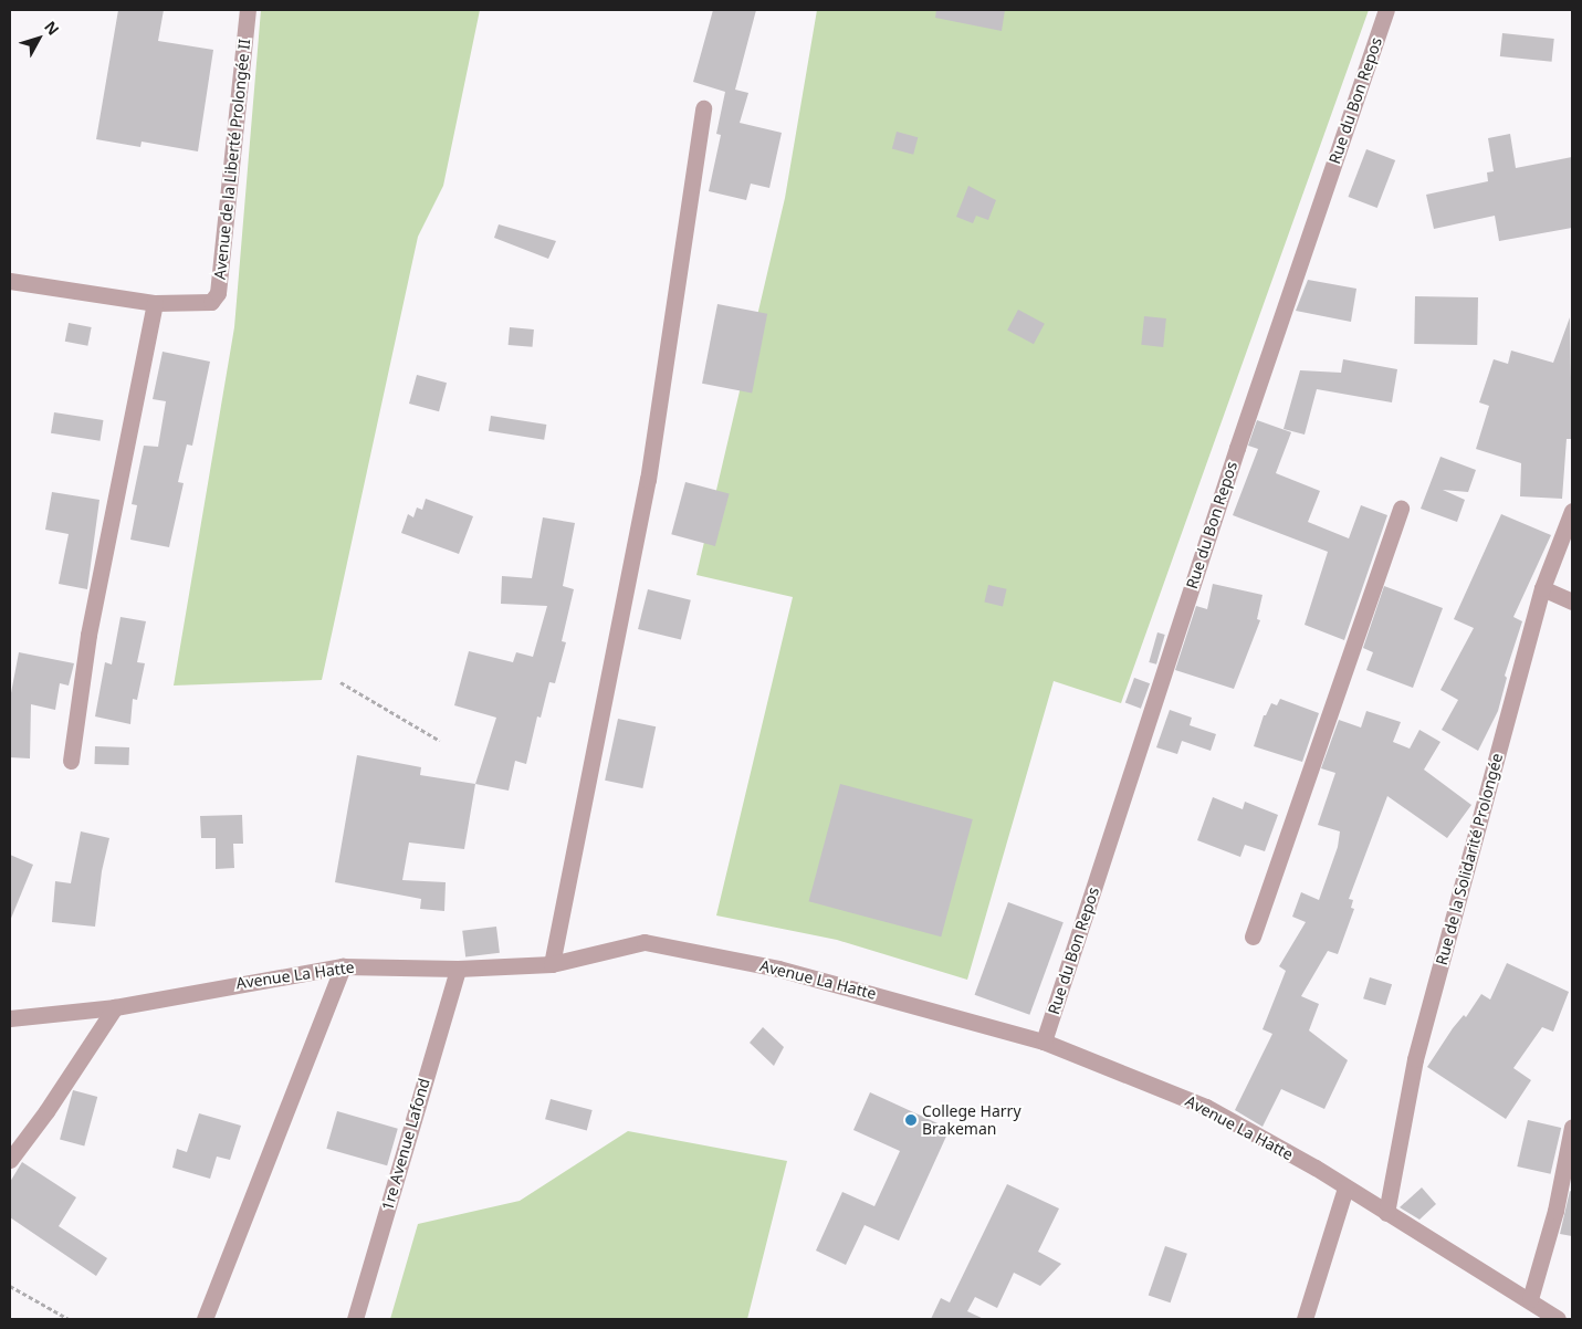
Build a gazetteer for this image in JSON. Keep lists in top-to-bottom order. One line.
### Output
{"streets":{"street":["Rue du Bon Repos","Avenue de la Liberté Prolongée II","Rue de la Solidarité Prolongée","Avenue La Hatte","1re Avenue Lafond"]},"crossings":[["Rue du Bon Repos","Avenue La Hatte"],["Rue de la Solidarité Prolongée","Avenue La Hatte"],["Avenue La Hatte","1re Avenue Lafond"]],"places":["College Harry Brakeman"],"north":"top right"}
